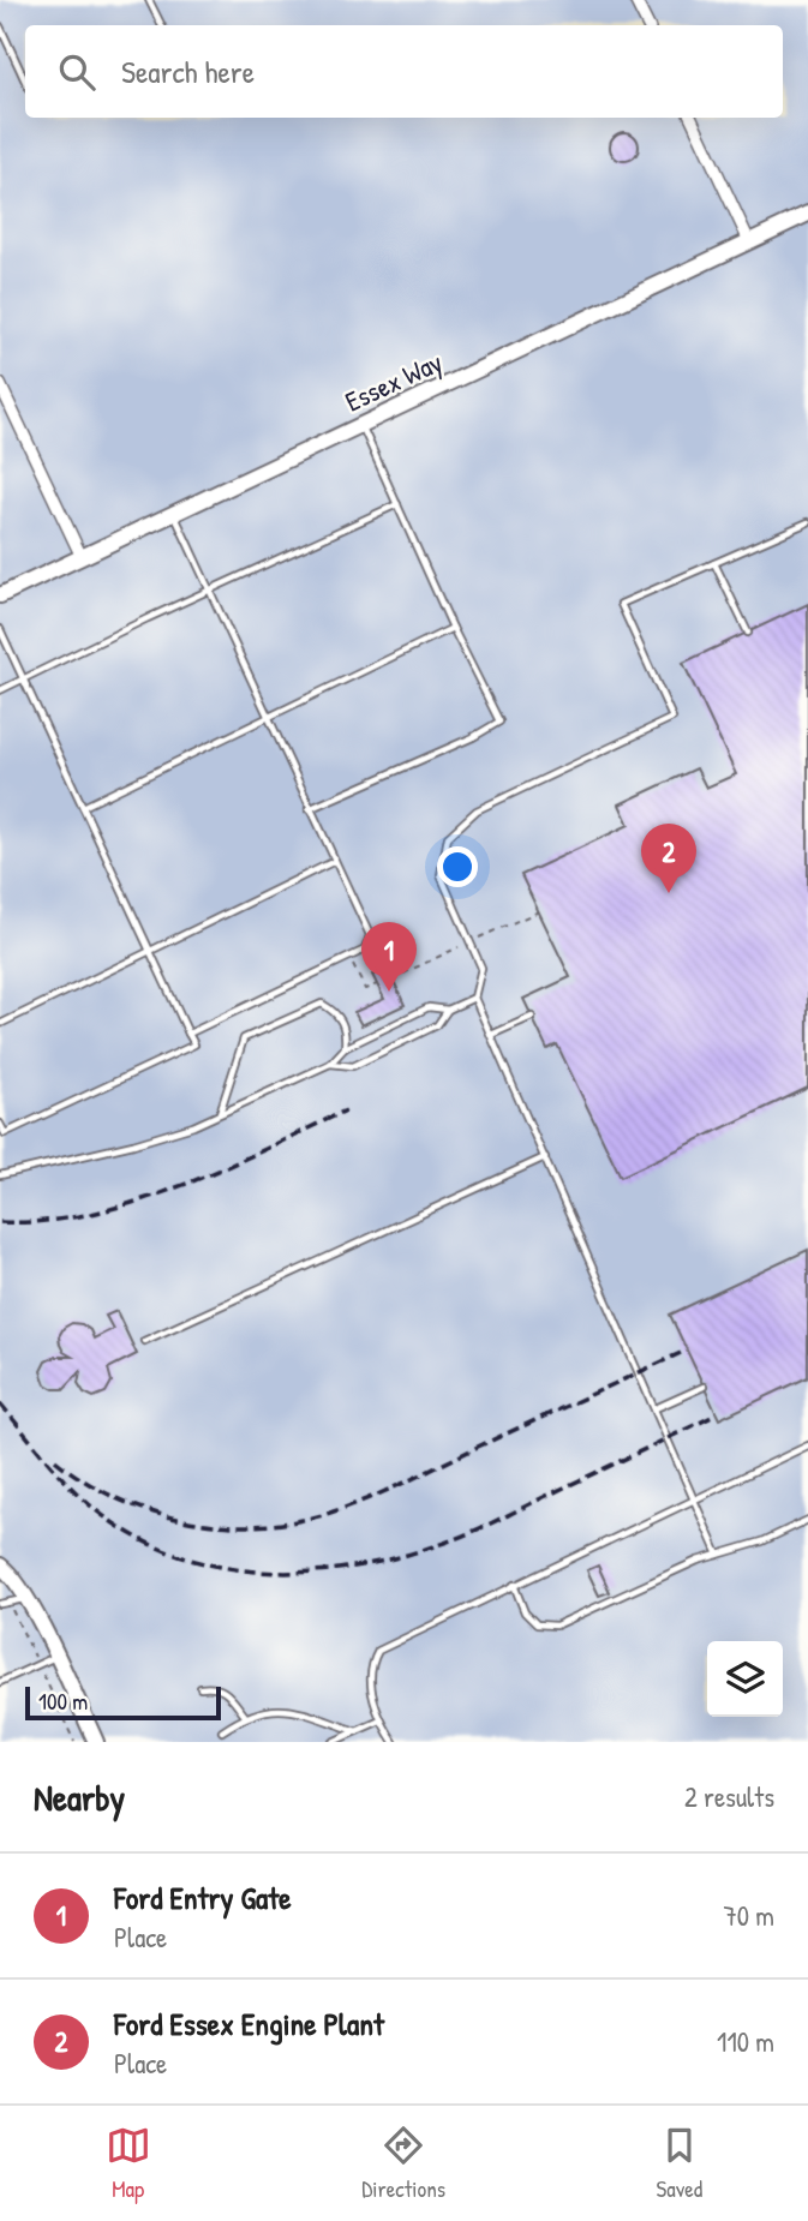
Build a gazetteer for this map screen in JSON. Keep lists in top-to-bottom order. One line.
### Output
{"streets":{"street":["Essex Way"]},"scale_bar":"100 m","page":{"search":"Search here","pins":["2","1"],"scale":"100 m","heading":["Nearby","2 results"],"list":[{"mark":"1","name":"Ford Entry Gate","note":"Place","value":"70 m"},{"mark":"2","name":"Ford Essex Engine Plant","note":"Place","value":"110 m"}],"nav":["Map","Directions","Saved"]}}
